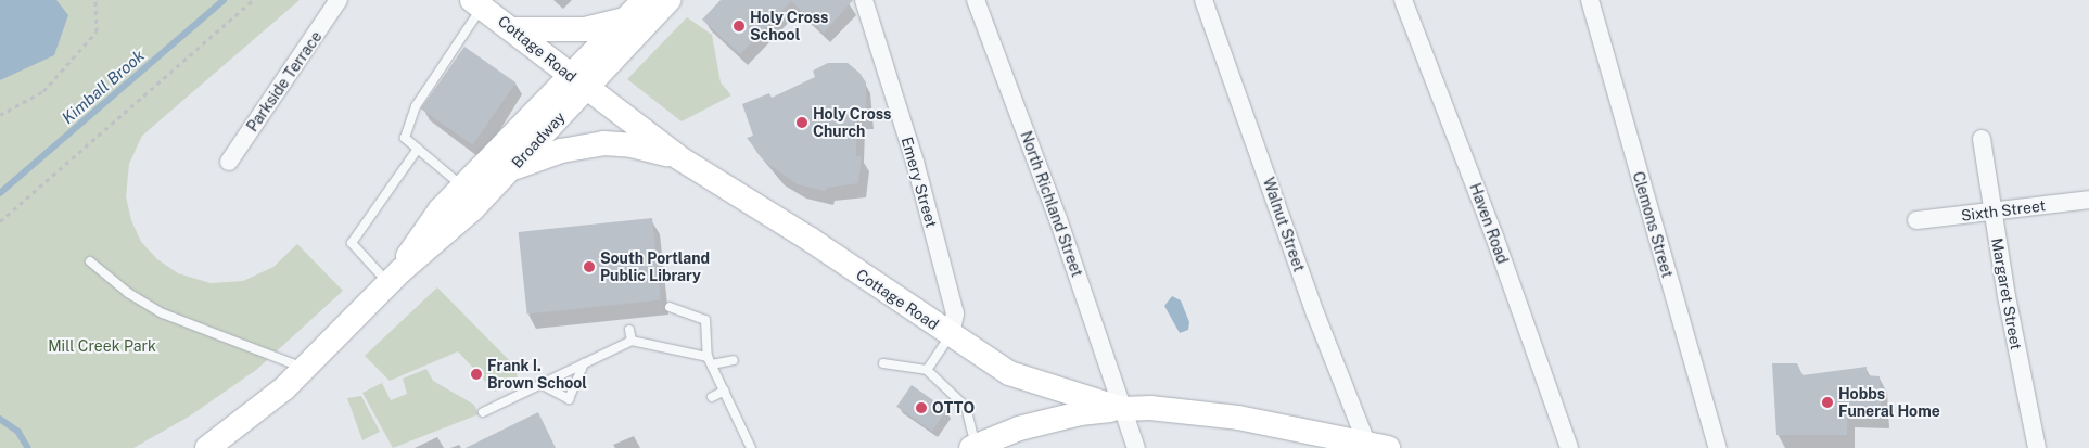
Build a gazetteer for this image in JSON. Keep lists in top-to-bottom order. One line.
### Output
{"streets":{"main road":["Cottage Road","Broadway"],"street":["Parkside Terrace","Emery Street","North Richland Street","Sixth Street","Haven Road","Walnut Street","Clemons Street","Margaret Street"]},"crossings":[["Cottage Road","Broadway"],["Cottage Road","Emery Street"],["Cottage Road","North Richland Street"],["Cottage Road","Walnut Street"],["Sixth Street","Margaret Street"]],"water":["Kimball Brook"],"parks":["Mill Creek Park"],"places":["Holy Cross School","Holy Cross Church","South Portland Public Library","Frank I. Brown School","Hobbs Funeral Home","OTTO"]}
